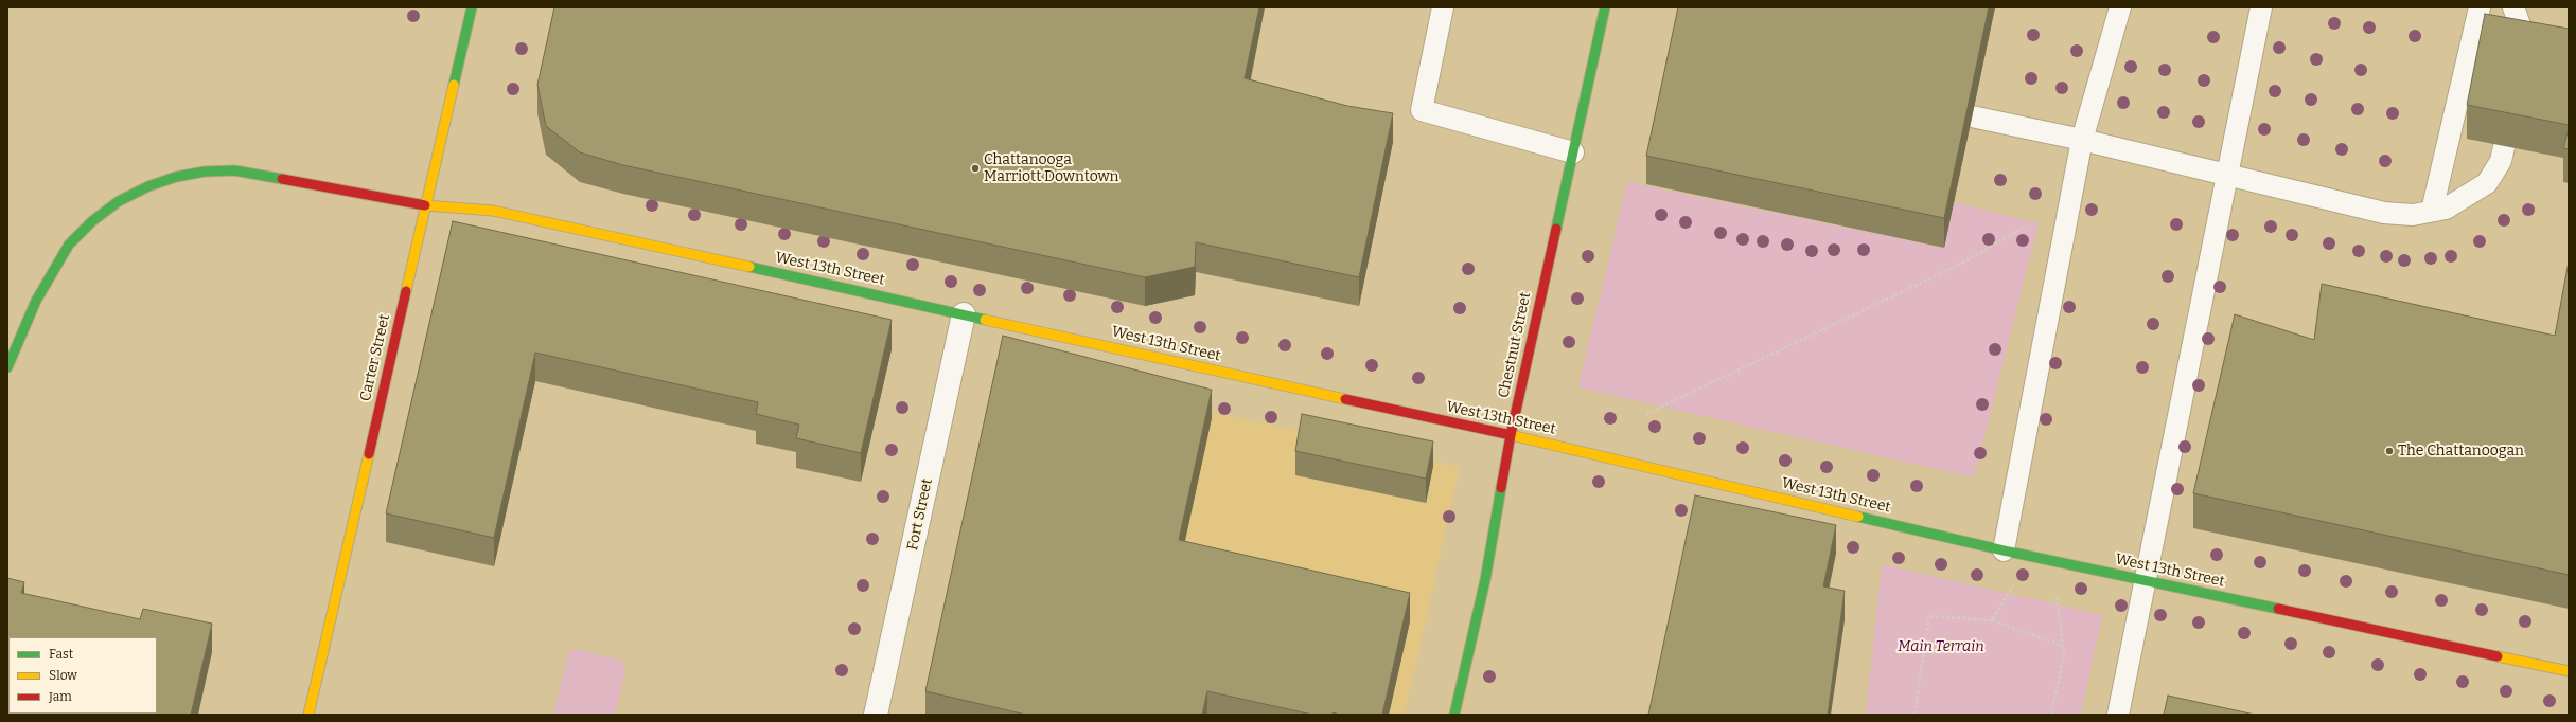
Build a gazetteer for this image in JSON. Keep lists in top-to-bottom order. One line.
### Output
{"streets":{"main road":["West 13th Street","Chestnut Street","Carter Street"],"street":["Fort Street"]},"crossings":[["West 13th Street","Chestnut Street"],["West 13th Street","Carter Street"],["West 13th Street","Fort Street"]],"parks":["Main Terrain"],"places":["Chattanooga Marriott Downtown","The Chattanoogan"],"legend":["Fast","Slow","Jam"]}
